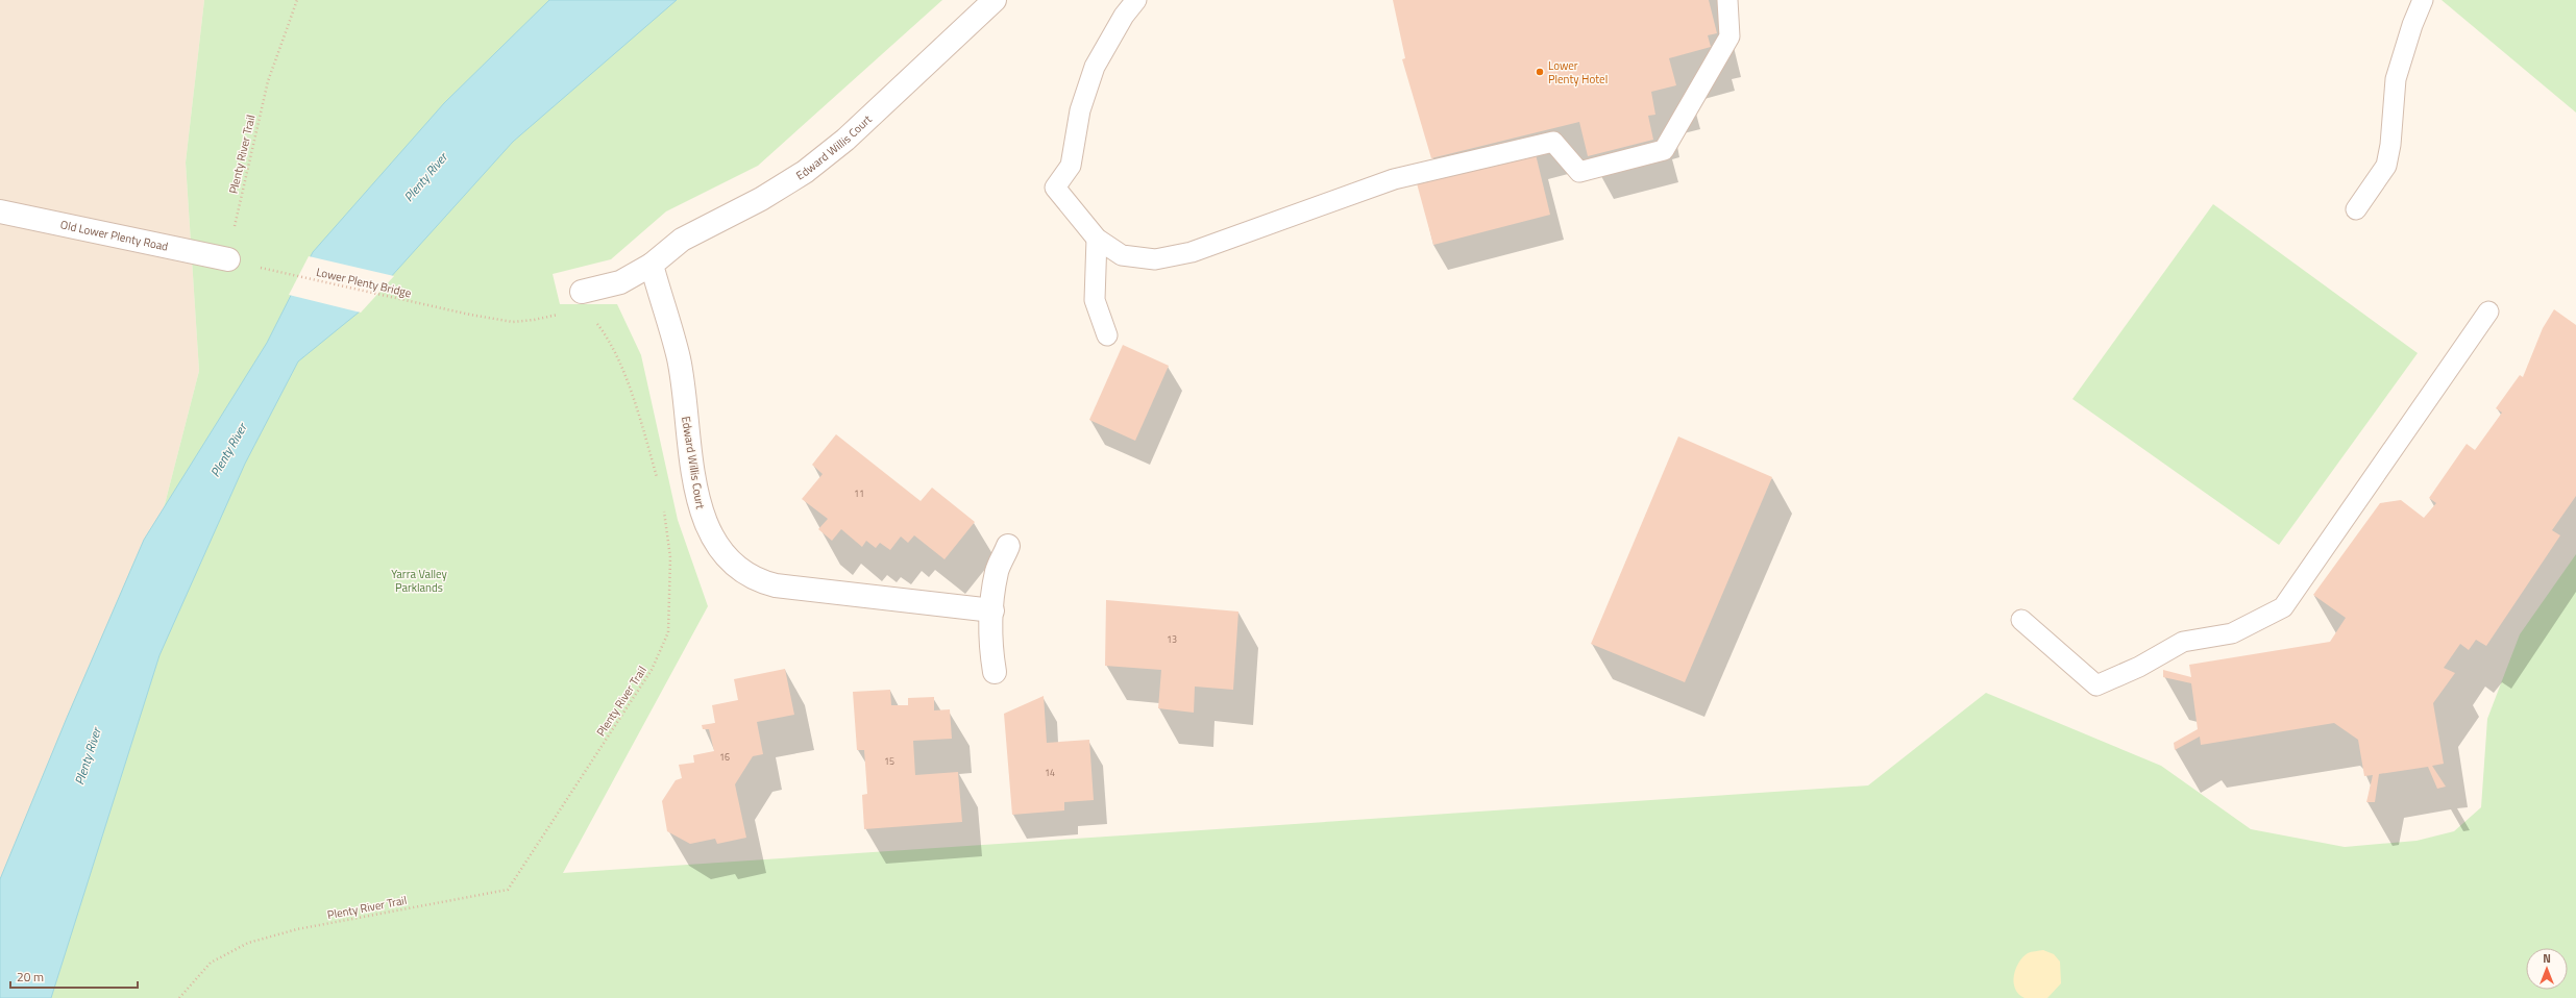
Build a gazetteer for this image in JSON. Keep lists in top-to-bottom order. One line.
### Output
{"streets":{"street":["Edward Willis Court","Old Lower Plenty Road"],"path":["Plenty River Trail","Lower Plenty Bridge"]},"crossings":[["Plenty River Trail","Old Lower Plenty Road"],["Plenty River Trail","Lower Plenty Bridge"],["Old Lower Plenty Road","Lower Plenty Bridge"]],"water":["Plenty River"],"parks":["Yarra Valley Parklands"],"places":["Lower Plenty Hotel"],"house_numbers":["11","13","16","15","14"],"scale_bar":"20 m","north":"top"}
